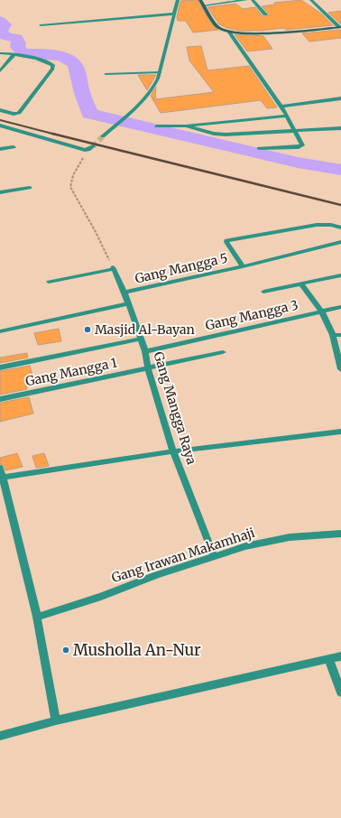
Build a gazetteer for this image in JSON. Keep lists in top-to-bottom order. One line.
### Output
{"streets":{"street":["Gang Mangga 5","Gang Mangga 3","Gang Mangga 1","Gang Mangga Raya","Gang Irawan Makamhaji"]},"crossings":[["Gang Mangga 5","Gang Mangga Raya"],["Gang Mangga 3","Gang Mangga Raya"],["Gang Mangga 1","Gang Mangga Raya"],["Gang Mangga Raya","Gang Irawan Makamhaji"]],"places":["Masjid Al-Bayan","Musholla An-Nur"]}
